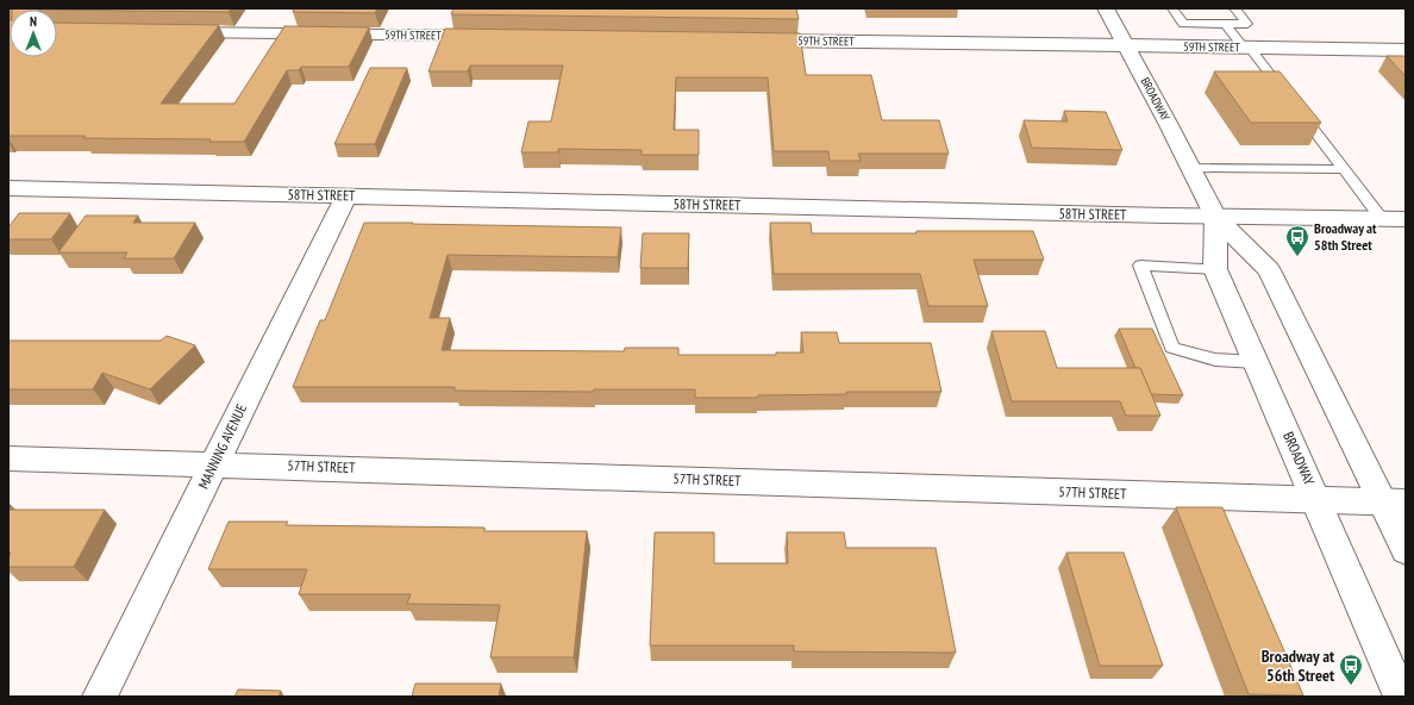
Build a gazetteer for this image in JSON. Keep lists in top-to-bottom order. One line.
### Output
{"streets":{"street":["59TH STREET","BROADWAY","58TH STREET","MANNING AVENUE","57TH STREET"]},"crossings":[["59TH STREET","BROADWAY"],["BROADWAY","58TH STREET"],["BROADWAY","57TH STREET"],["58TH STREET","MANNING AVENUE"],["MANNING AVENUE","57TH STREET"]],"places":{"bus stop":["Broadway at 58th Street","Broadway at 56th Street"]},"north":"top"}
